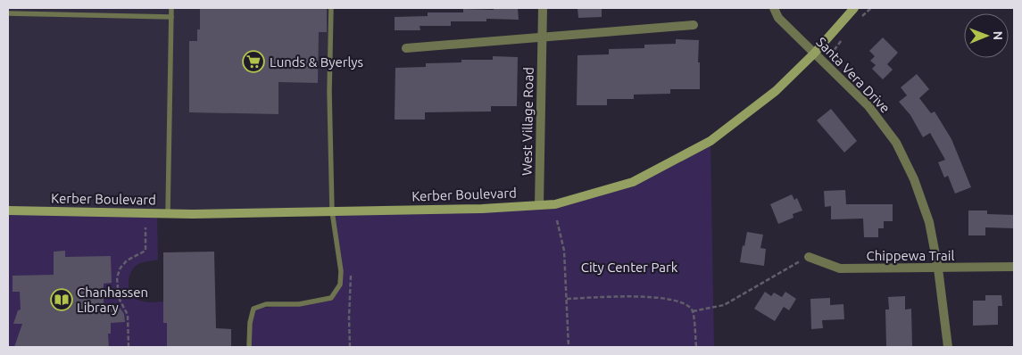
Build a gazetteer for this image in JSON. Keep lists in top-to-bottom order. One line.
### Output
{"streets":{"street":["Santa Vera Drive","West Village Road","Kerber Boulevard","Chippewa Trail"]},"crossings":[["Santa Vera Drive","Kerber Boulevard"],["Santa Vera Drive","Chippewa Trail"],["West Village Road","Kerber Boulevard"]],"parks":["City Center Park"],"places":{"supermarket":["Lunds & Byerlys"],"library":["Chanhassen Library"]},"north":"right"}
